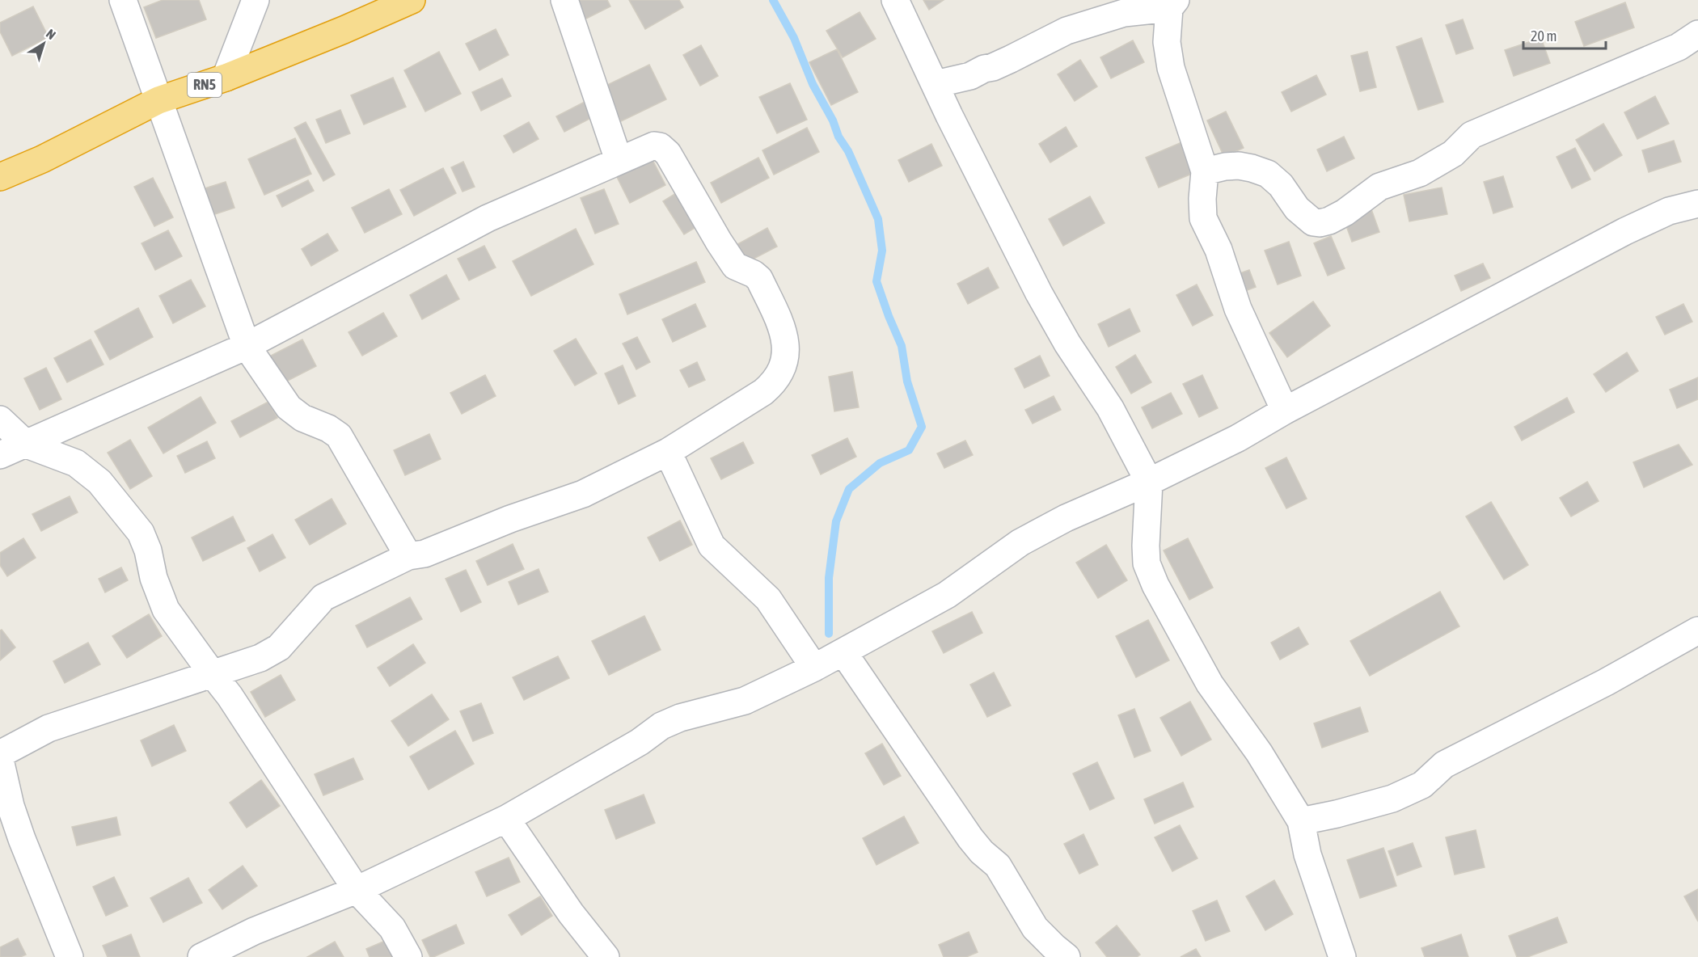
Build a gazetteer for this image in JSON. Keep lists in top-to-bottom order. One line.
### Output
{"streets":{"highway":["RN5"]},"scale_bar":"20 m","north":"top right"}
